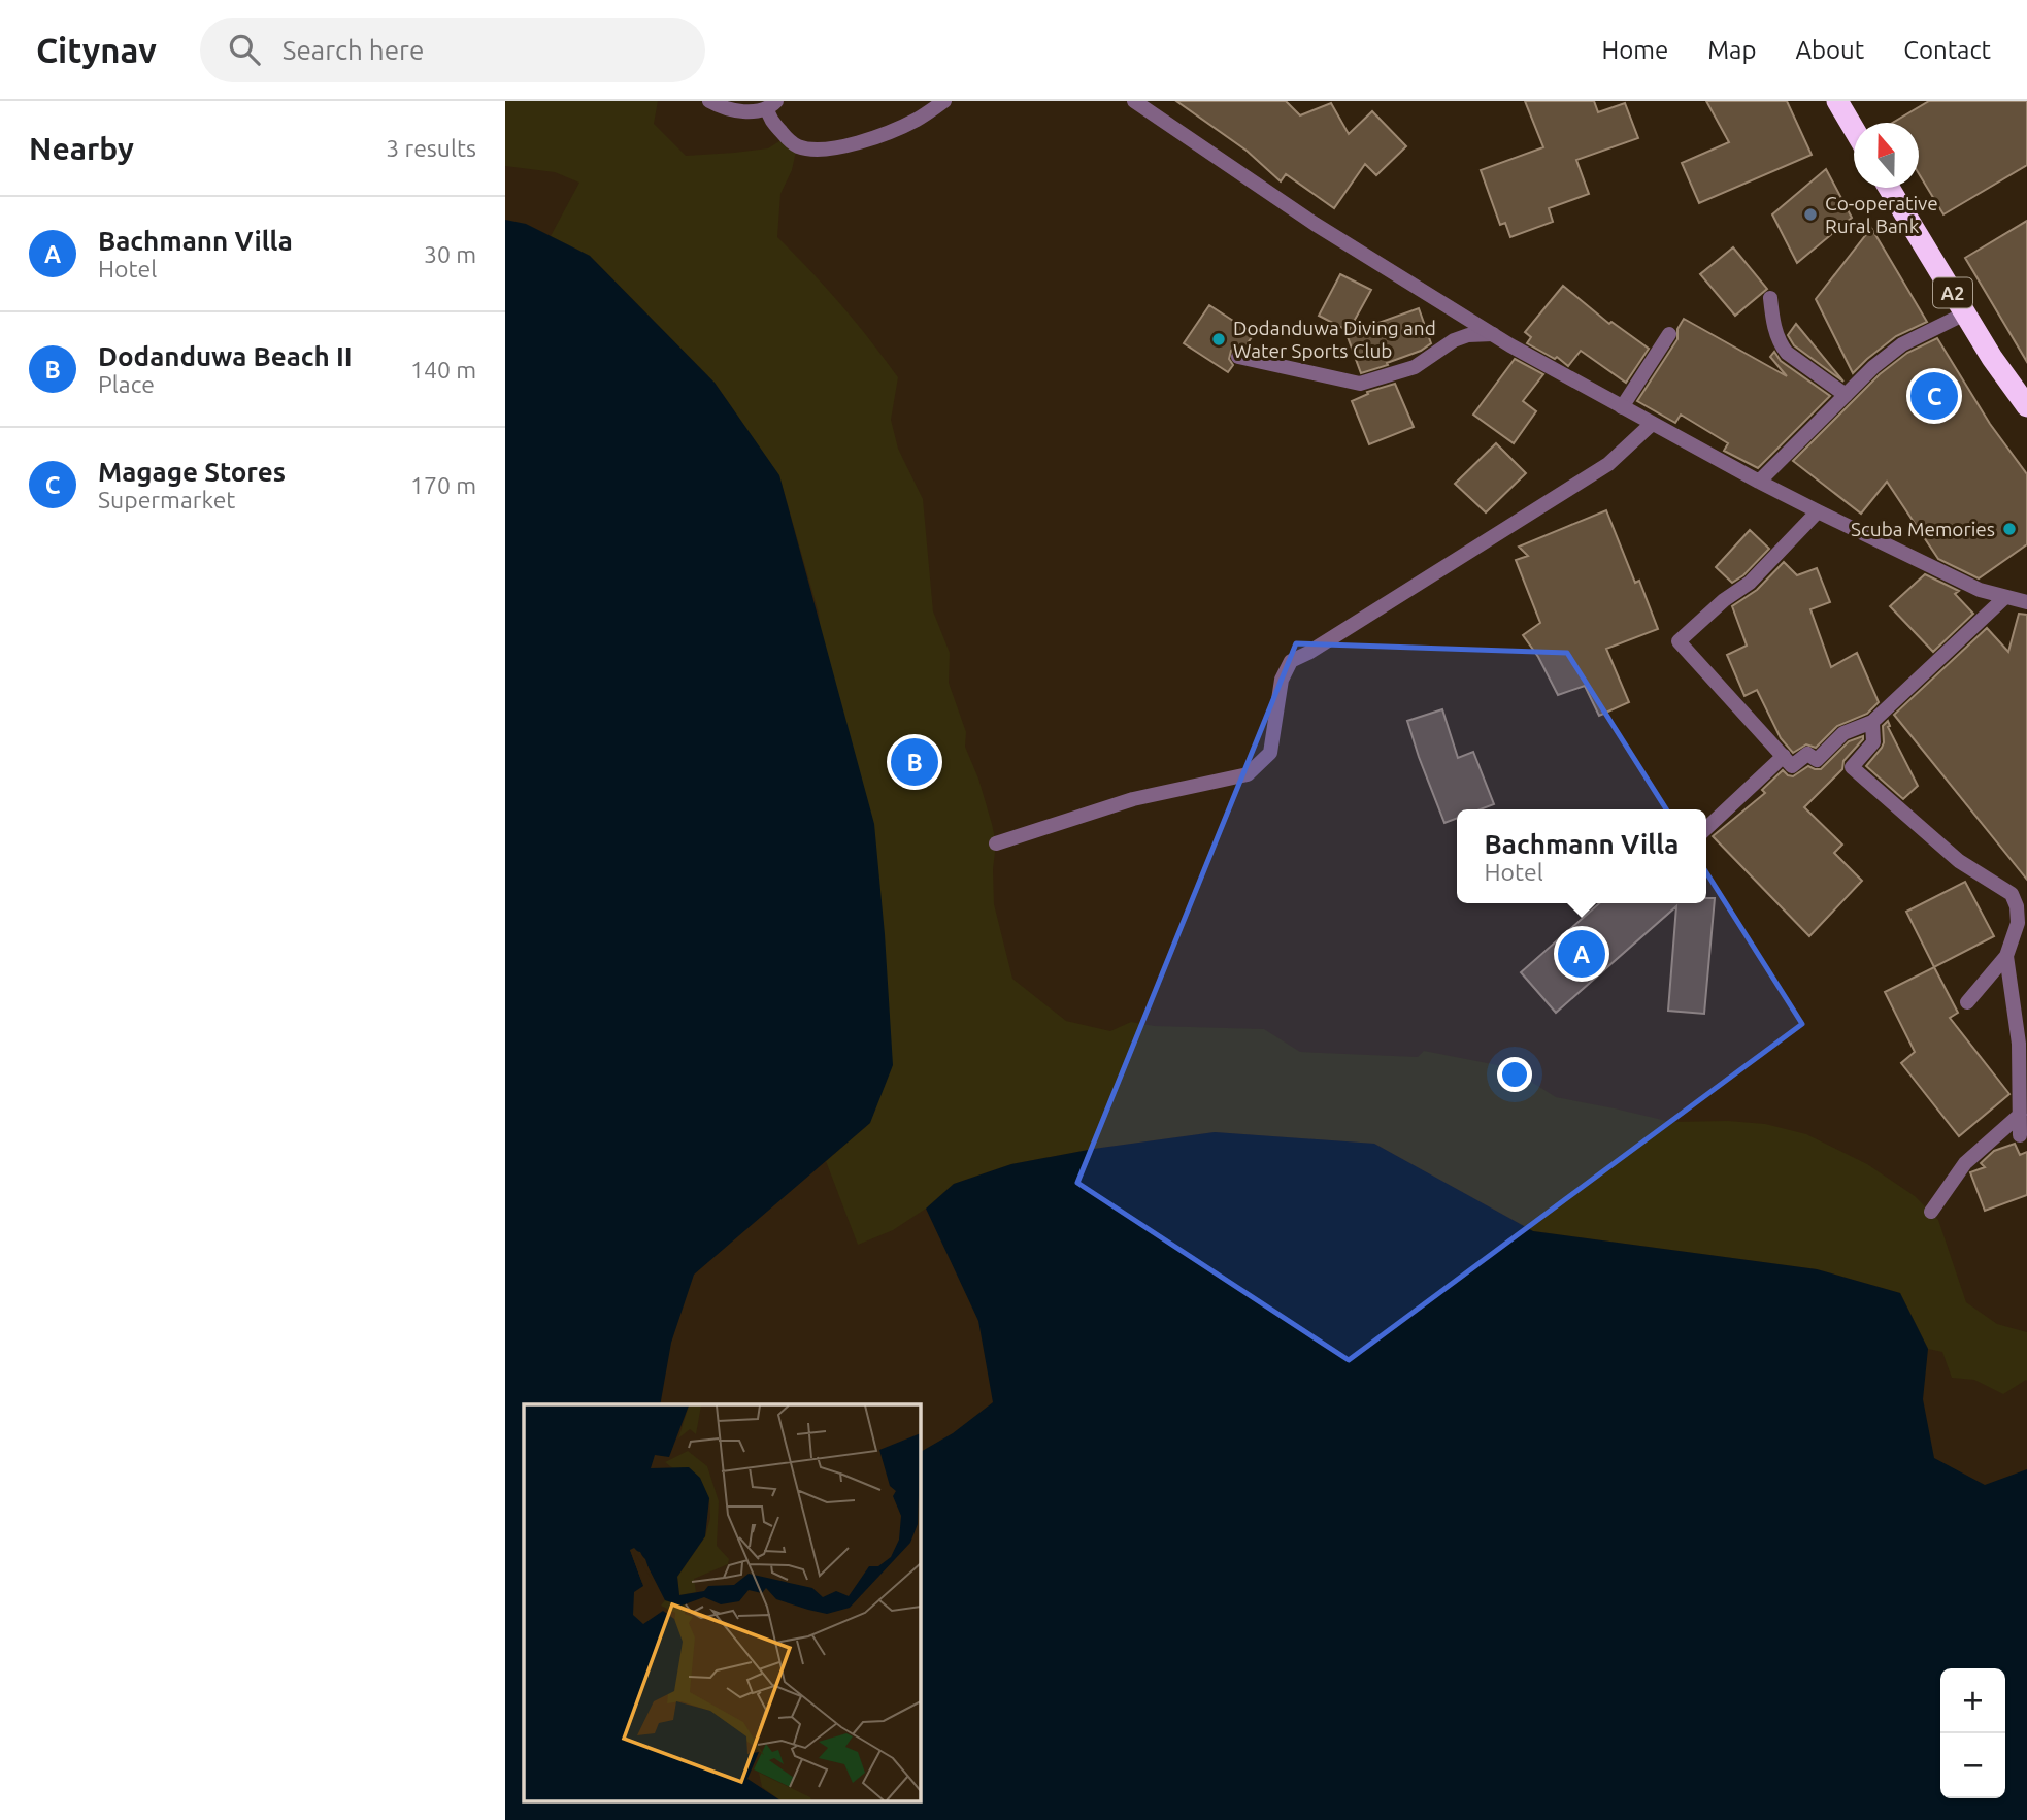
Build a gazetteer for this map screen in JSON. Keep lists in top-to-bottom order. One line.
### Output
{"streets":{"highway":["A2"]},"places":["Co-operative Rural Bank","Dodanduwa Diving and Water Sports Club","Scuba Memories"],"north":"top","page":{"header":"Citynav","search":"Search here","nav":["Home","Map","About","Contact"],"heading":["Nearby","3 results"],"list":[{"mark":"A","name":"Bachmann Villa","note":"Hotel","value":"30 m"},{"mark":"B","name":"Dodanduwa Beach II","note":"Place","value":"140 m"},{"mark":"C","name":"Magage Stores","note":"Supermarket","value":"170 m"}],"pins":["C","B","A"],"popup":["Bachmann Villa","Hotel"],"map_buttons":["+","−"]}}
